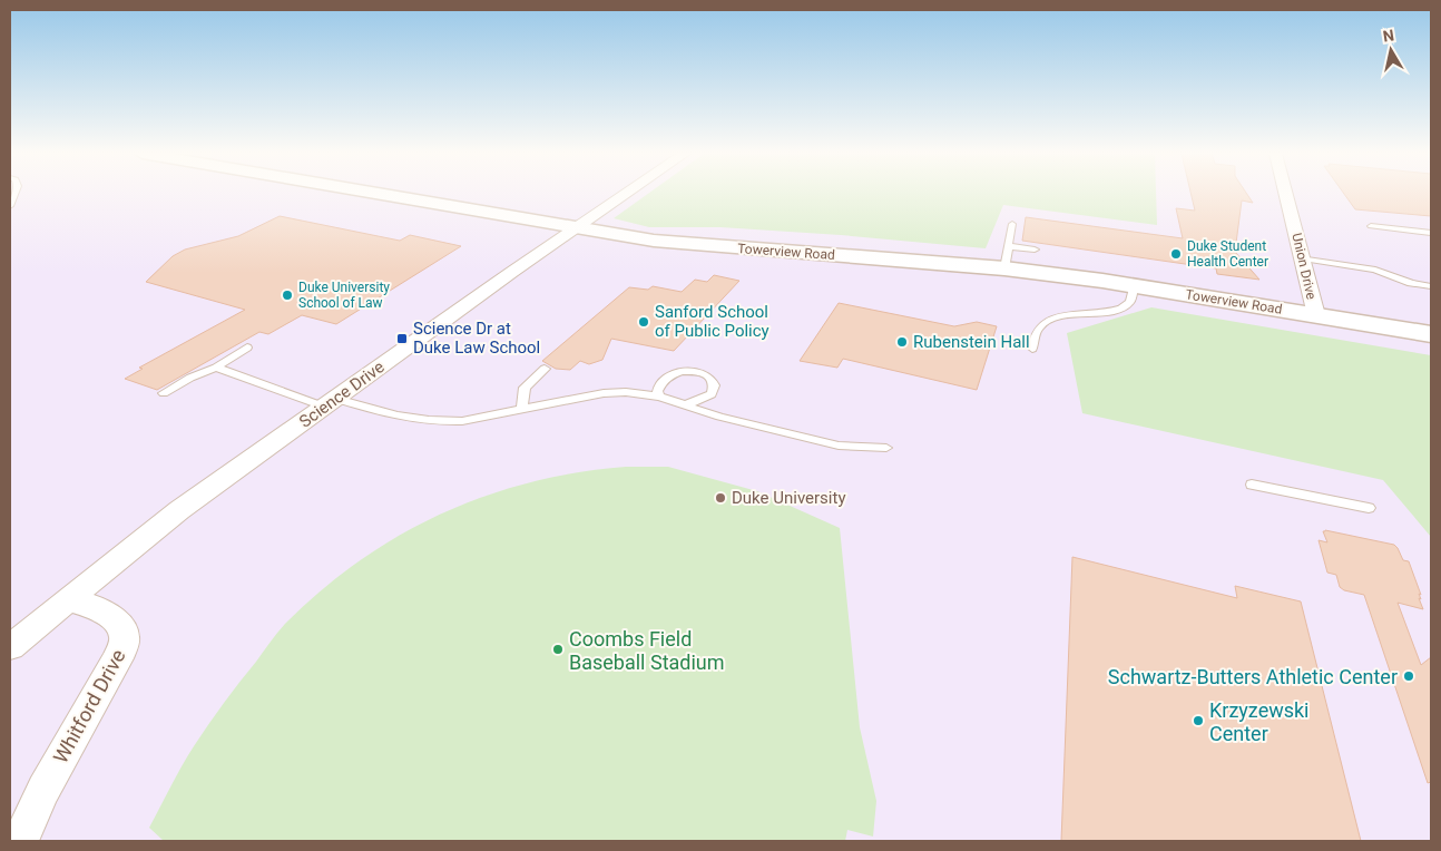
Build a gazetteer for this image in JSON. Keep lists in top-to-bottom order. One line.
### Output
{"streets":{"street":["Towerview Road","Union Drive","Science Drive","Whitford Drive"]},"crossings":[["Towerview Road","Union Drive"],["Towerview Road","Science Drive"],["Science Drive","Whitford Drive"]],"places":{"other":["Duke Student Health Center","Duke University School of Law","Sanford School of Public Policy","Rubenstein Hall","Duke University","Coombs Field Baseball Stadium","Schwartz-Butters Athletic Center","Krzyzewski Center"],"transit":["Science Dr at Duke Law School"]},"north":"top"}
